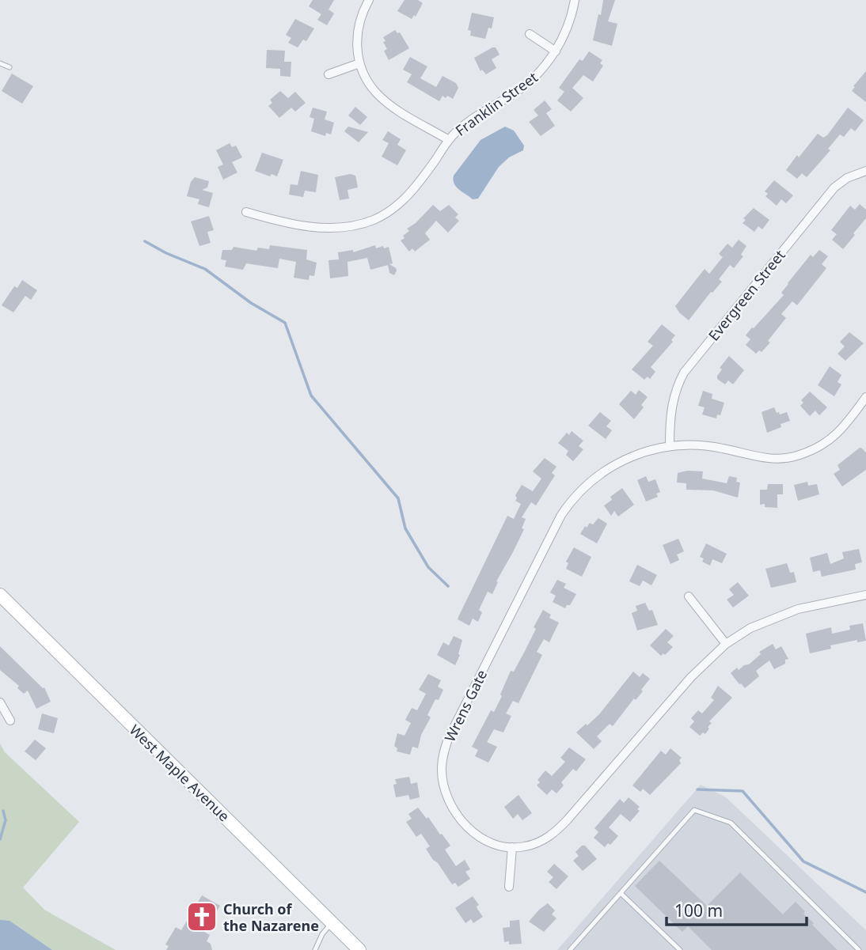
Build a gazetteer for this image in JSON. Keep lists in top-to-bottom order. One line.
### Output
{"streets":{"main road":["West Maple Avenue"],"street":["Franklin Street","Evergreen Street","Wrens Gate"]},"crossings":[["Evergreen Street","Wrens Gate"]],"places":{"church":["Church of the Nazarene"]},"scale_bar":"100 m"}
